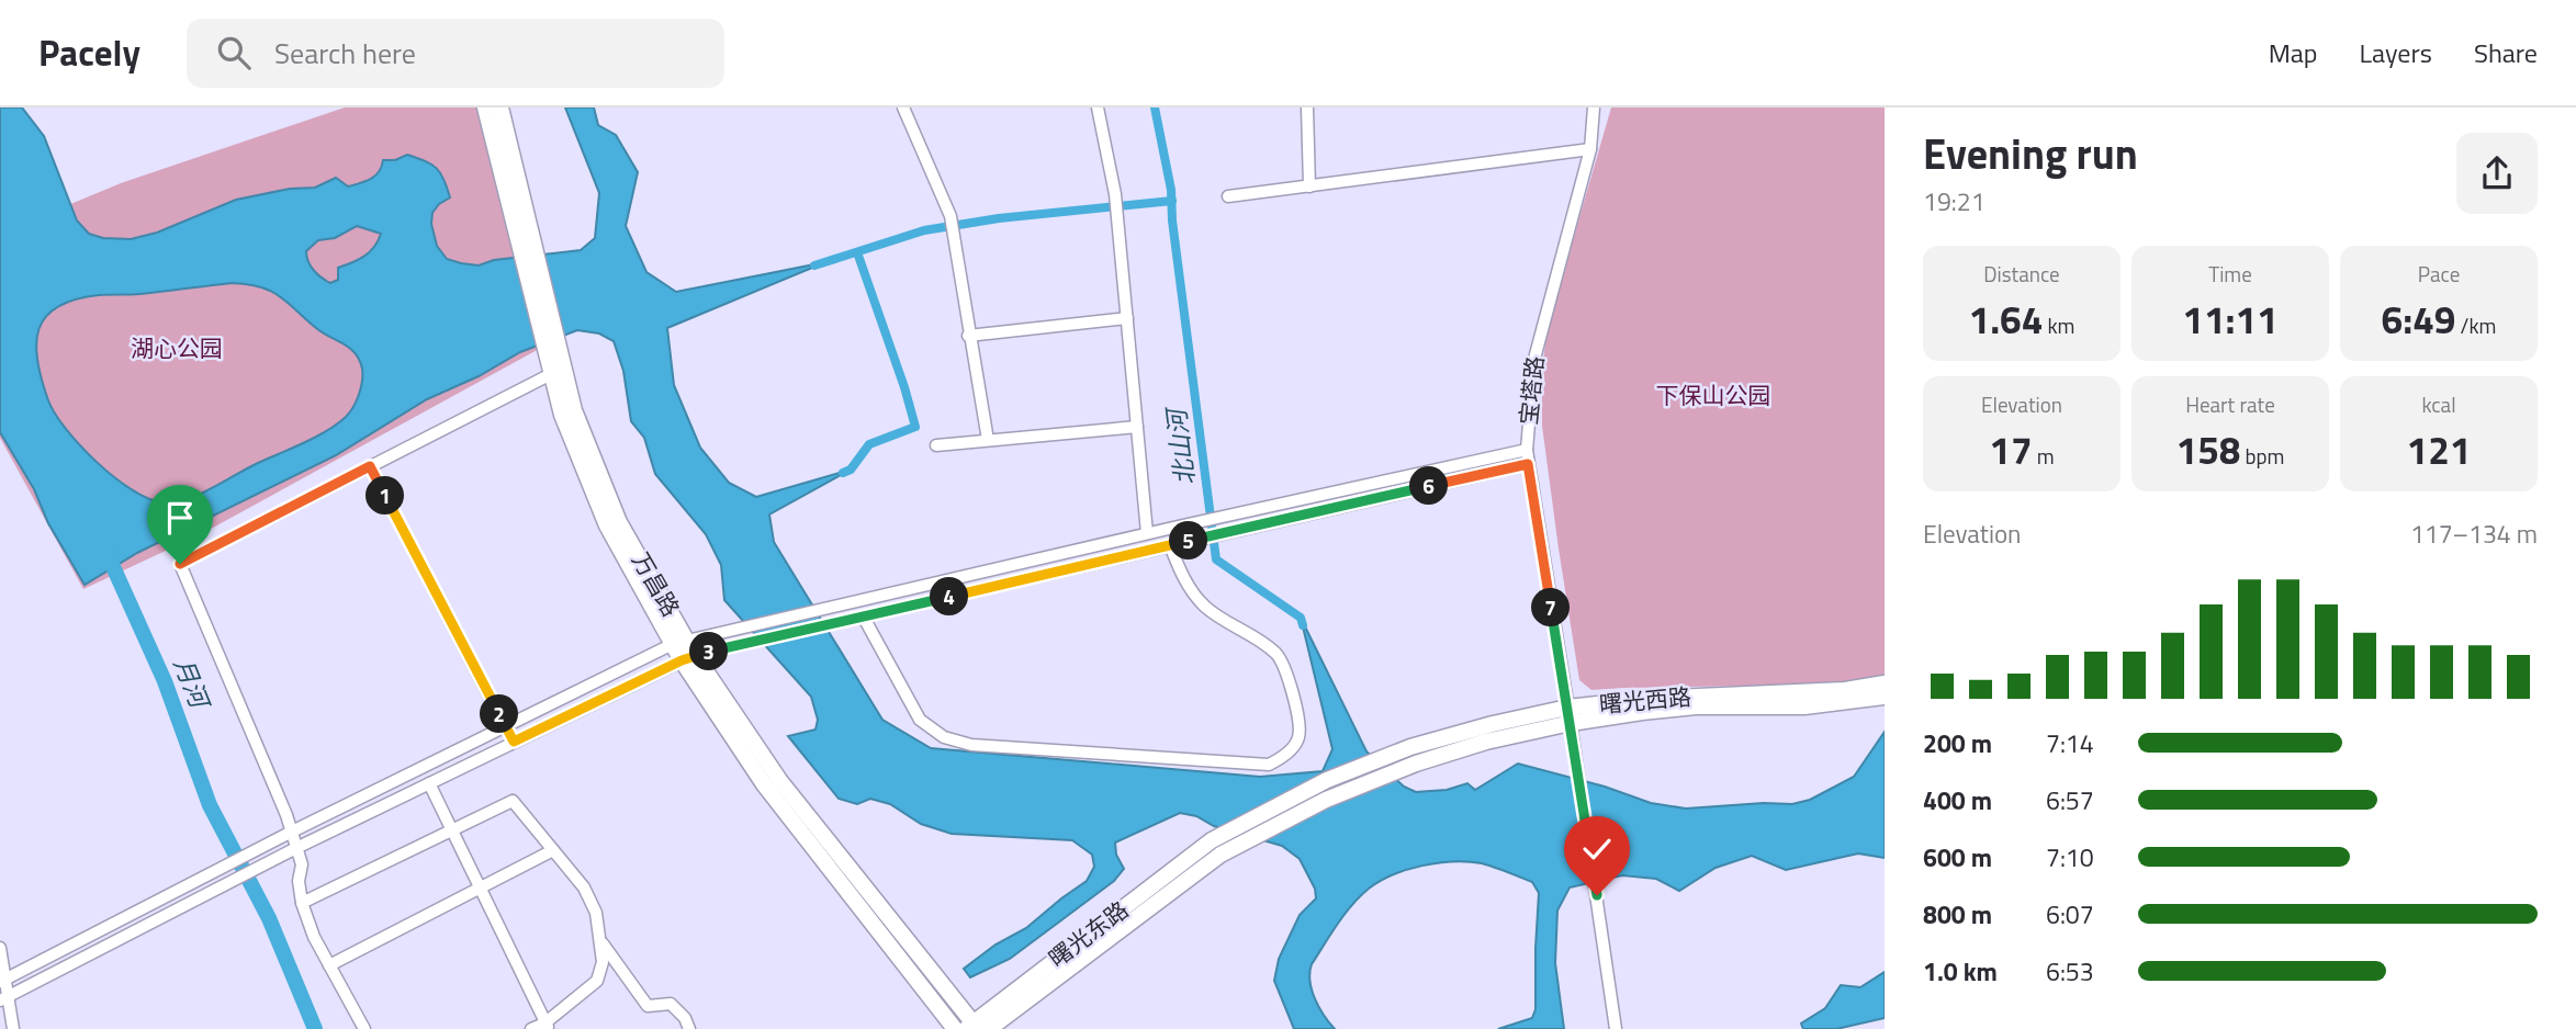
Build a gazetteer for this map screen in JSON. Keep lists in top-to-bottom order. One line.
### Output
{"streets":{"main road":["万昌路","曙光西路","曙光东路"],"street":["宝塔路"]},"crossings":[["宝塔路","曙光西路"],["万昌路","曙光东路"],["曙光西路","曙光东路"]],"water":["北山河","月河"],"parks":["湖心公园","下保山公园"],"page":{"header":"Pacely","search":"Search here","nav":["Map","Layers","Share"],"heading":["Evening run","19:21"],"stats":[["Distance","1.64 km"],["Time","11:11"],["Pace","6:49 /km"],["Elevation","17 m"],["Heart rate","158 bpm"],["kcal","121"]],"pins":["6","1","5","4","7","3","2"],"chart":["Elevation","117–134 m"],"list":[{"name":"200 m","note":"7:14"},{"name":"400 m","note":"6:57"},{"name":"600 m","note":"7:10"},{"name":"800 m","note":"6:07"},{"name":"1.0 km","note":"6:53"}]}}
